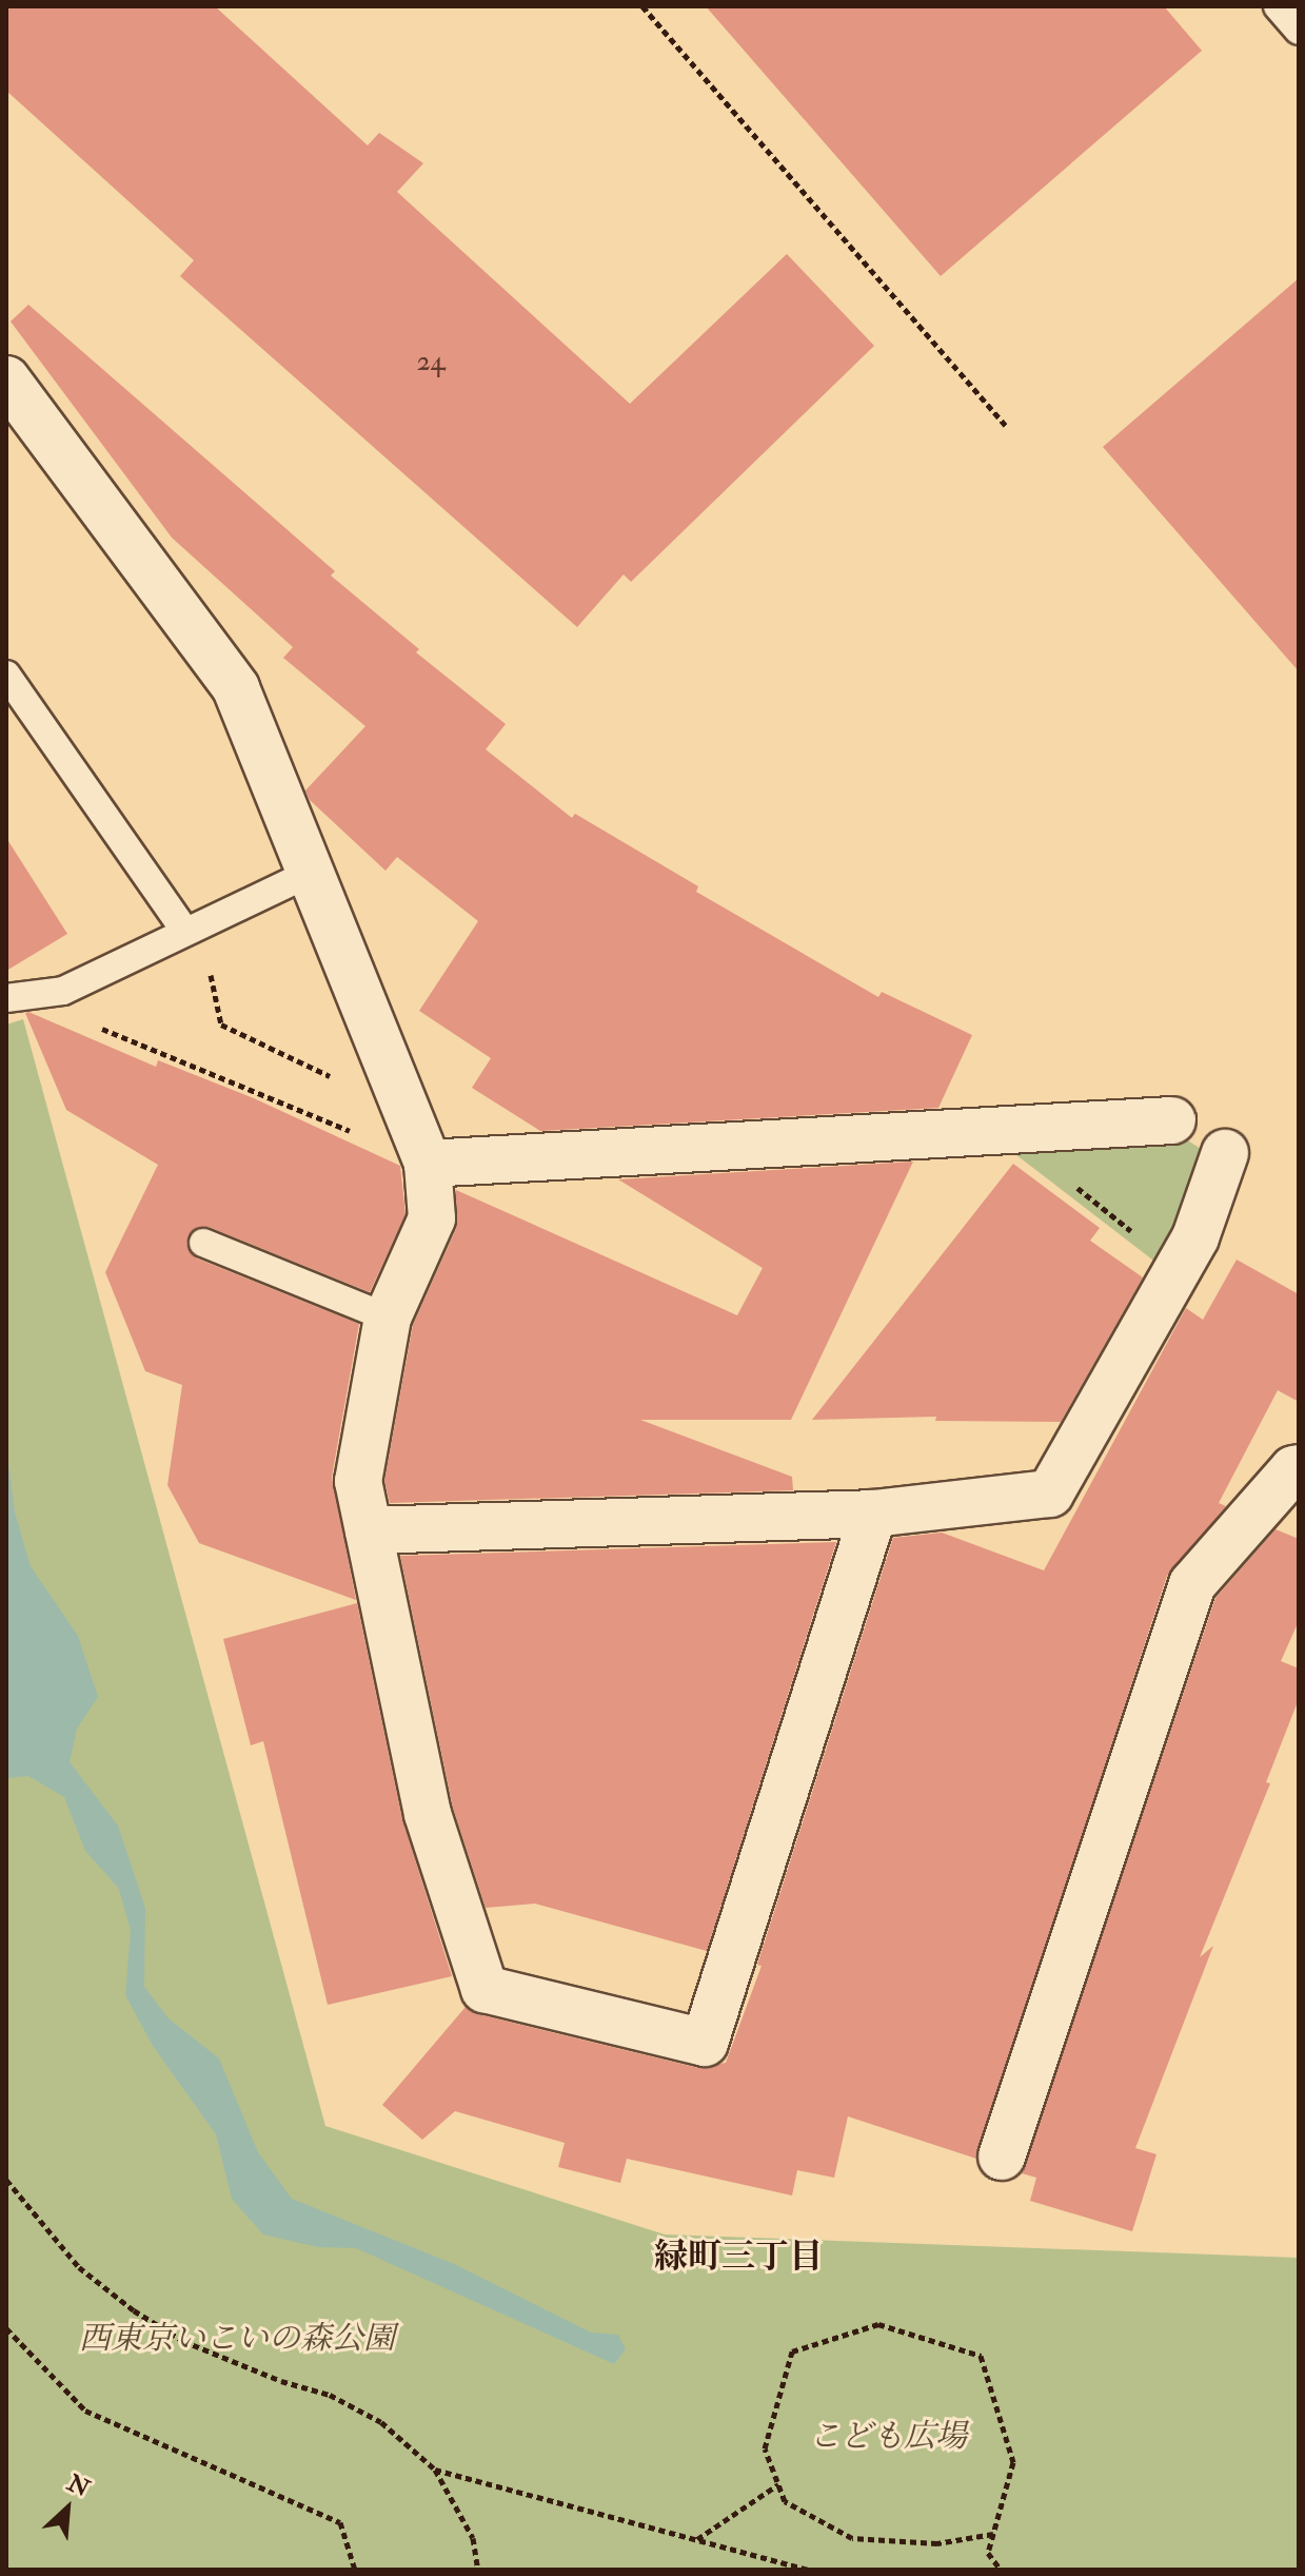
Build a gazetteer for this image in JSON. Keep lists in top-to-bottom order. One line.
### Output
{"districts":["緑町三丁目"],"parks":["西東京いこいの森公園","こども広場"],"house_numbers":["24"],"north":"top right"}
